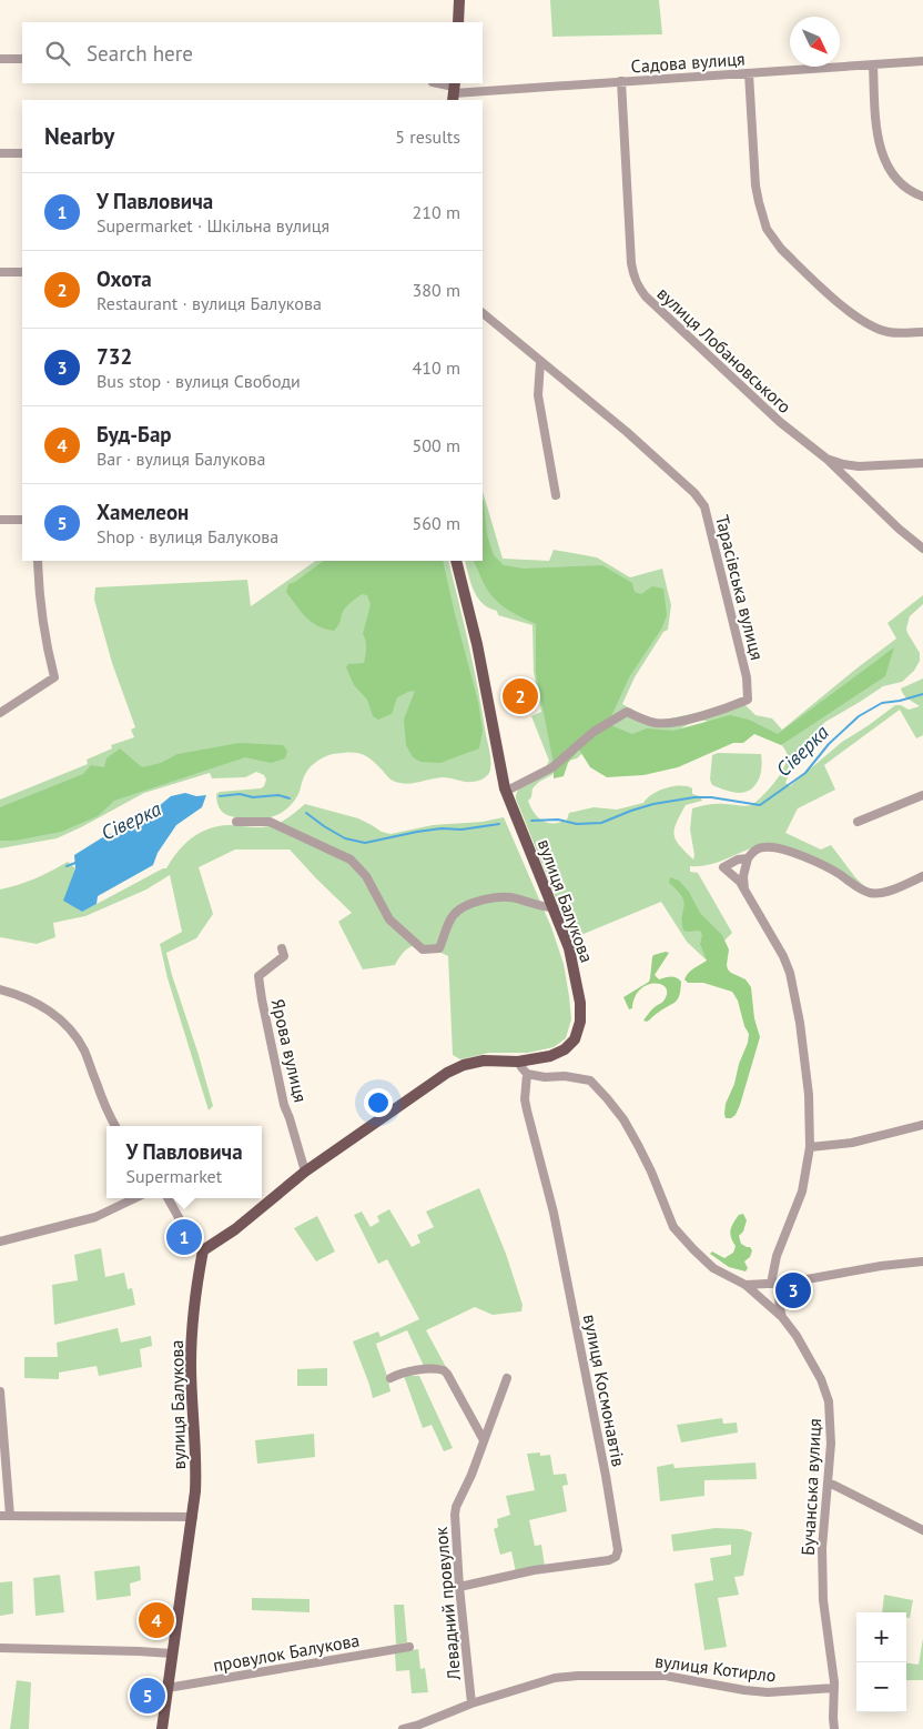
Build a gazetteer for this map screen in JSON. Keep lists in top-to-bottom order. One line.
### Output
{"streets":{"main road":["вулиця Балукова"],"street":["Садова вулиця","вулиця Лобановського","Тарасівська вулиця","Ярова вулиця","вулиця Космонавтів","Бучанська вулиця","Левадний провулок","провулок Балукова","вулиця Котирло"]},"crossings":[["Садова вулиця","вулиця Лобановського"],["Тарасівська вулиця","вулиця Балукова"],["вулиця Балукова","Ярова вулиця"],["вулиця Балукова","провулок Балукова"],["вулиця Космонавтів","Бучанська вулиця"],["вулиця Космонавтів","Левадний провулок"],["Бучанська вулиця","вулиця Котирло"],["Левадний провулок","вулиця Котирло"]],"water":["Сіверка"],"north":"bottom right","page":{"search":"Search here","heading":["Nearby","5 results"],"list":[{"mark":"1","name":"У Павловича","note":"Supermarket · Шкільна вулиця","value":"210 m"},{"mark":"2","name":"Охота","note":"Restaurant · вулиця Балукова","value":"380 m"},{"mark":"3","name":"732","note":"Bus stop · вулиця Свободи","value":"410 m"},{"mark":"4","name":"Буд-Бар","note":"Bar · вулиця Балукова","value":"500 m"},{"mark":"5","name":"Хамелеон","note":"Shop · вулиця Балукова","value":"560 m"}],"pins":["2","1","3","4","5"],"popup":["У Павловича","Supermarket"],"map_buttons":["+","−"]}}
